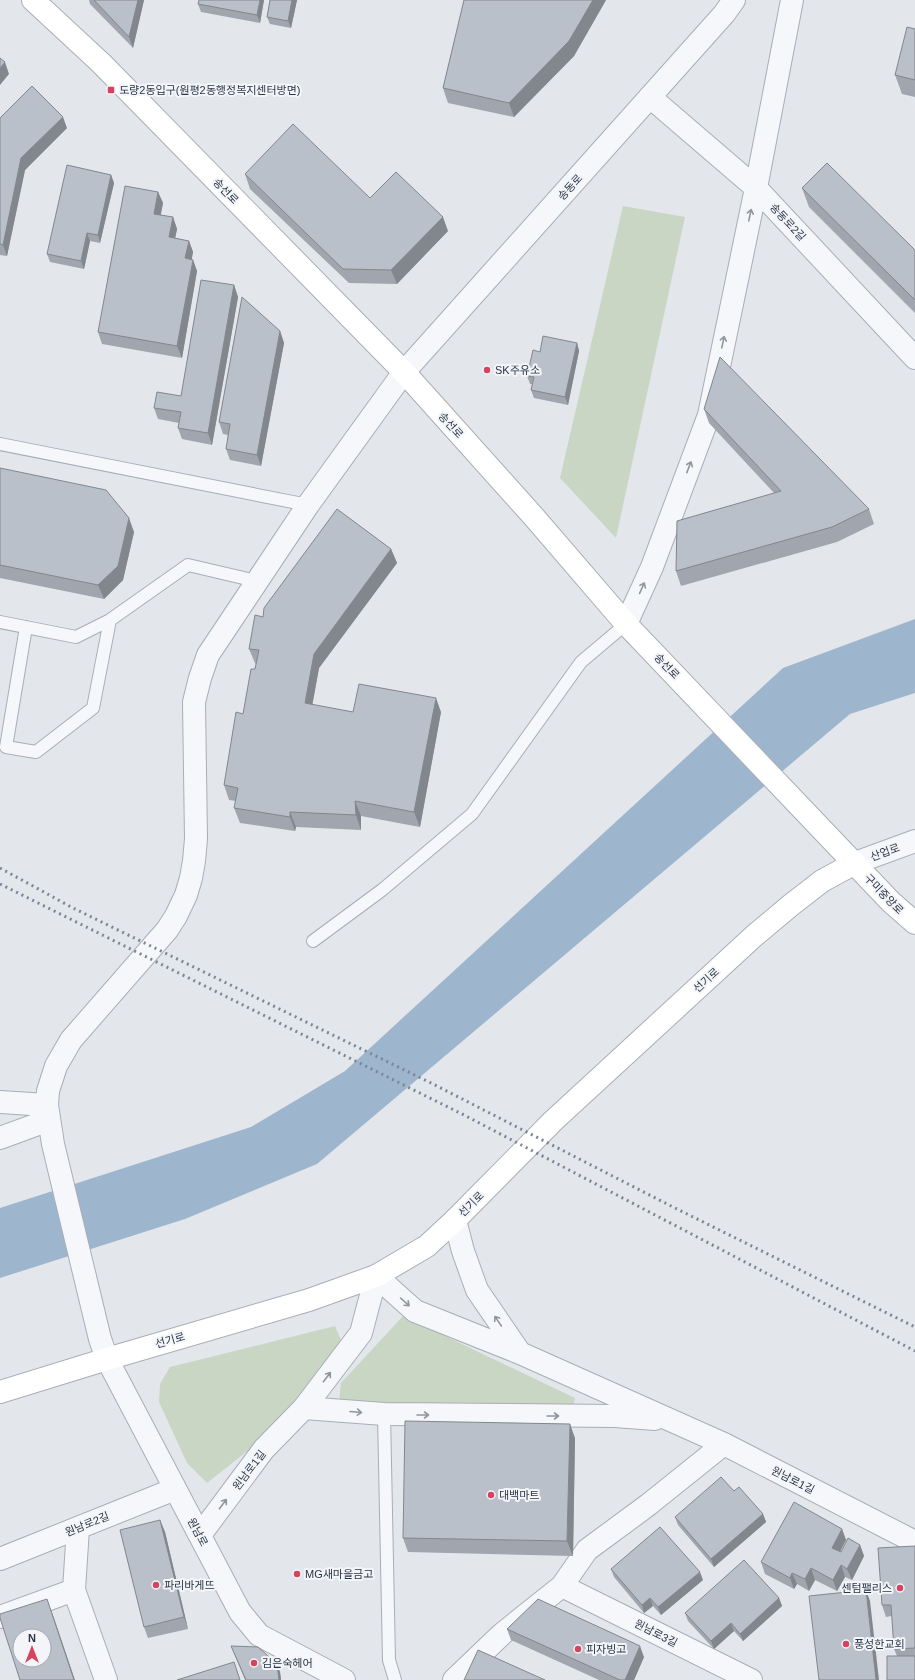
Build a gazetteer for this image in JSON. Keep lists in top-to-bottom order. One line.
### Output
{"streets":{"main road":["송선로","구미중앙로","선기로"],"street":["송동로","송동로2길","산업로","원남로1길","원남로2길","원남로","원남로3길"]},"crossings":[["송동로","송선로"],["송동로","송동로2길"],["송동로","원남로"],["송선로","산업로"],["송선로","구미중앙로"],["송선로","선기로"],["산업로","구미중앙로"],["산업로","선기로"],["구미중앙로","선기로"],["선기로","원남로1길"],["선기로","원남로"],["원남로1길","원남로"],["원남로2길","원남로"]],"places":{"transit":["도량2동입구(원평2동행정복지센터방면)"],"other":["SK주유소","대백마트","MG새마을금고","파리바게뜨","센텀팰리스","풍성한교회","피자빙고","김은숙헤어"]},"north":"top"}
